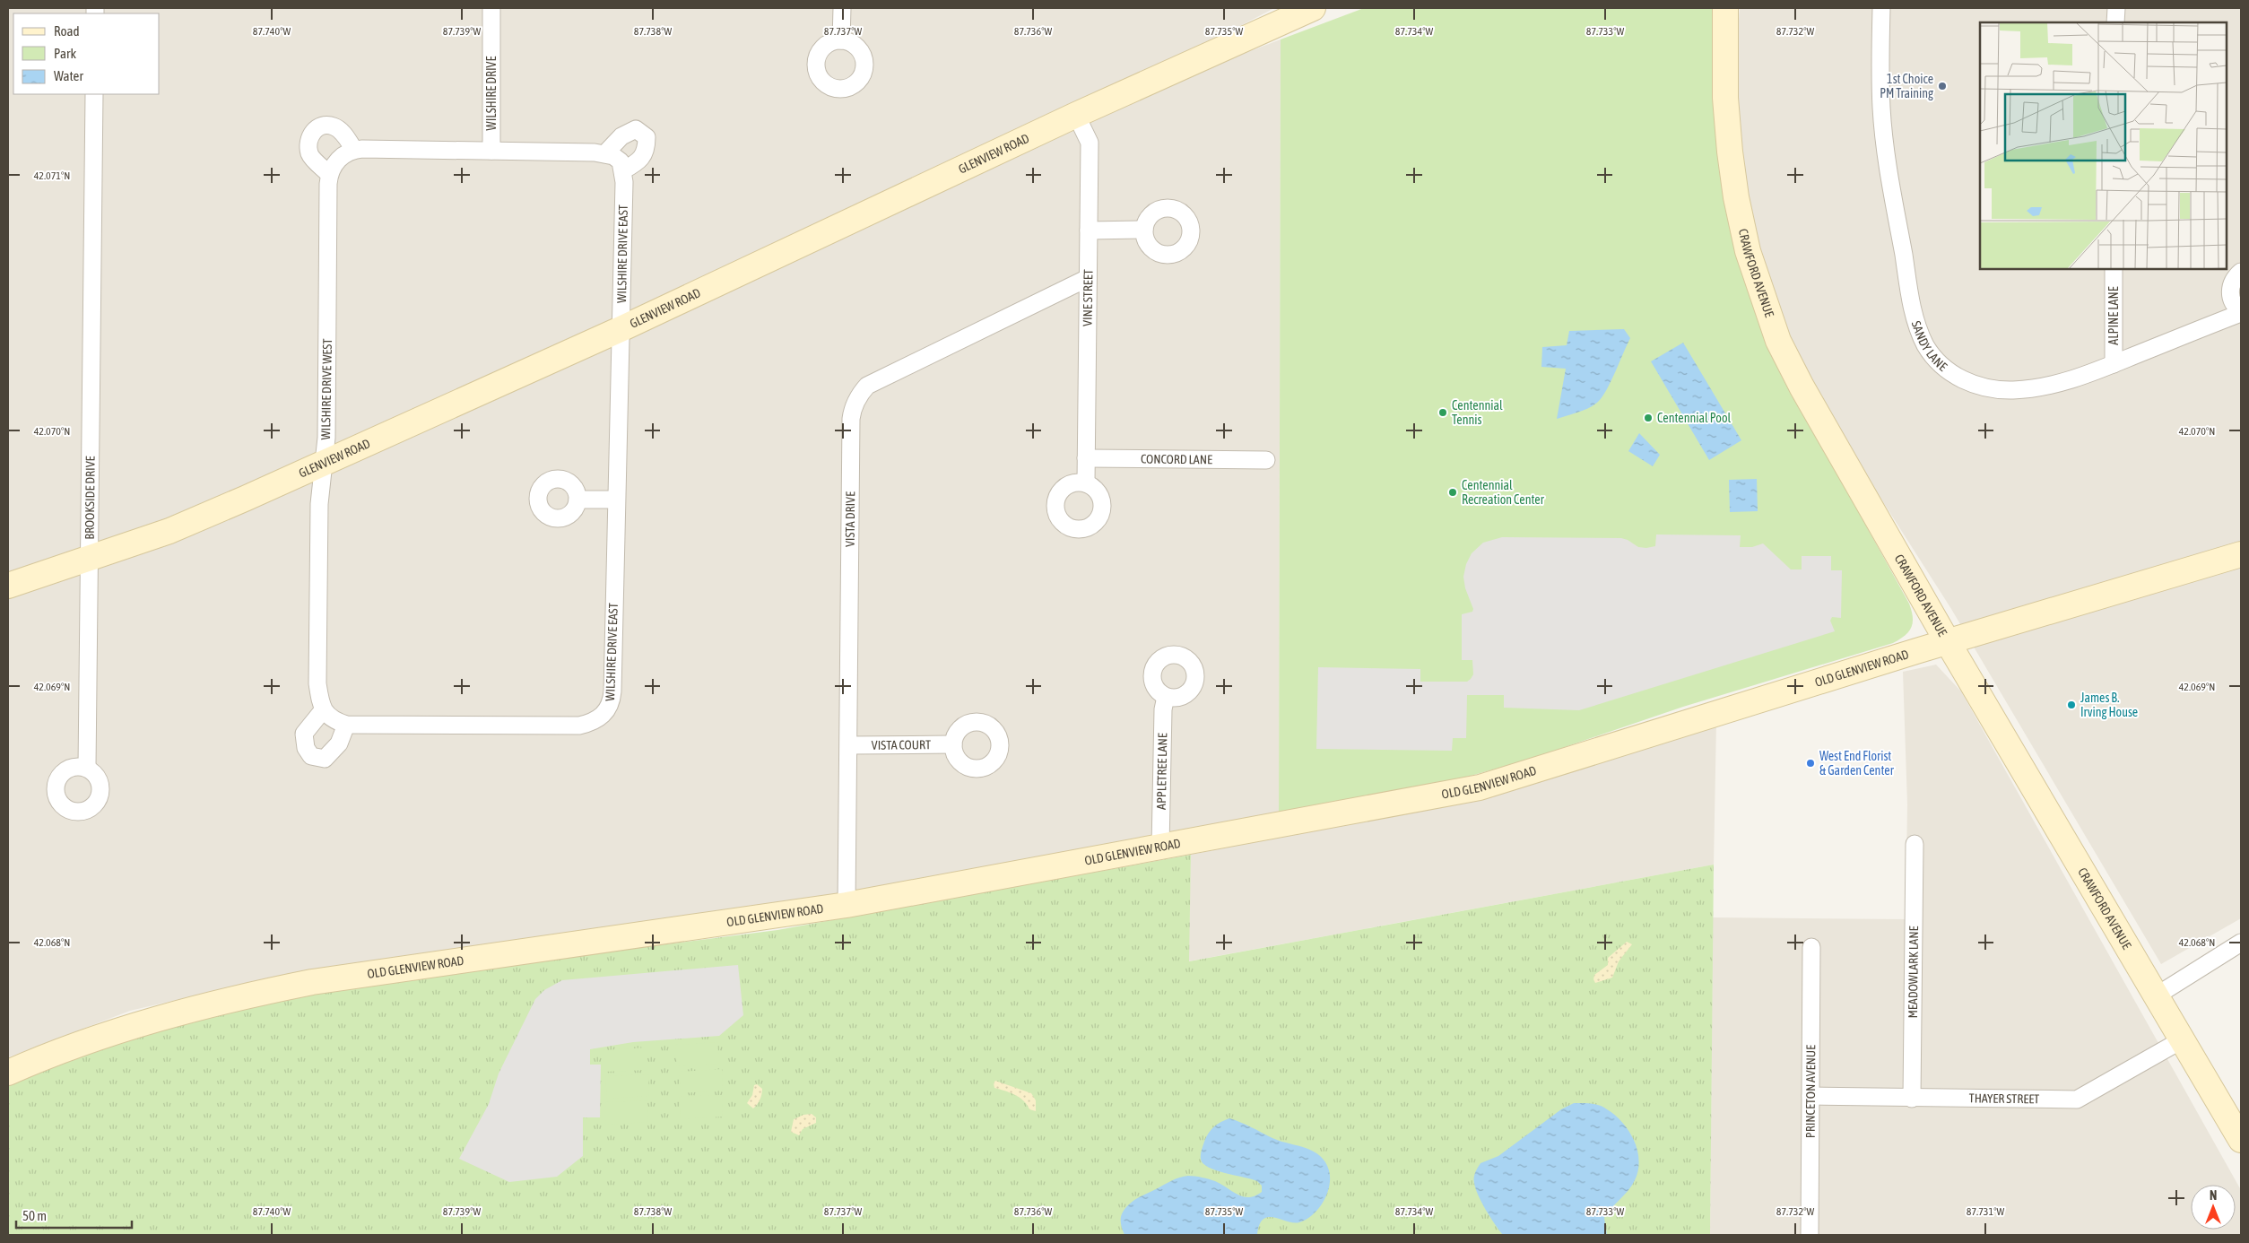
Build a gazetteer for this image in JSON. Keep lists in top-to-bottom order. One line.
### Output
{"streets":{"main road":["GLENVIEW ROAD","CRAWFORD AVENUE","OLD GLENVIEW ROAD"],"street":["WILSHIRE DRIVE","WILSHIRE DRIVE EAST","VINE STREET","ALPINE LANE","SANDY LANE","WILSHIRE DRIVE WEST","CONCORD LANE","BROOKSIDE DRIVE","VISTA DRIVE","VISTA COURT","APPLETREE LANE","MEADOWLARK LANE","PRINCETON AVENUE","THAYER STREET"]},"crossings":[["GLENVIEW ROAD","WILSHIRE DRIVE EAST"],["GLENVIEW ROAD","VINE STREET"],["GLENVIEW ROAD","WILSHIRE DRIVE WEST"],["GLENVIEW ROAD","BROOKSIDE DRIVE"],["CRAWFORD AVENUE","OLD GLENVIEW ROAD"],["CRAWFORD AVENUE","THAYER STREET"],["VINE STREET","CONCORD LANE"],["VINE STREET","VISTA DRIVE"],["ALPINE LANE","SANDY LANE"],["VISTA DRIVE","OLD GLENVIEW ROAD"],["VISTA DRIVE","VISTA COURT"],["OLD GLENVIEW ROAD","APPLETREE LANE"],["MEADOWLARK LANE","THAYER STREET"],["PRINCETON AVENUE","THAYER STREET"]],"places":["1st Choice PM Training","Centennial Tennis","Centennial Pool","Centennial Recreation Center","James B. Irving House","West End Florist & Garden Center"],"legend":["Road","Park","Water"],"scale_bar":"50 m","north":"top","coordinates":["87.740°W","87.739°W","87.738°W","87.737°W","87.736°W","87.735°W","87.734°W","87.733°W","87.732°W","42.071°N","42.070°N","42.069°N","42.068°N","87.731°W"]}
